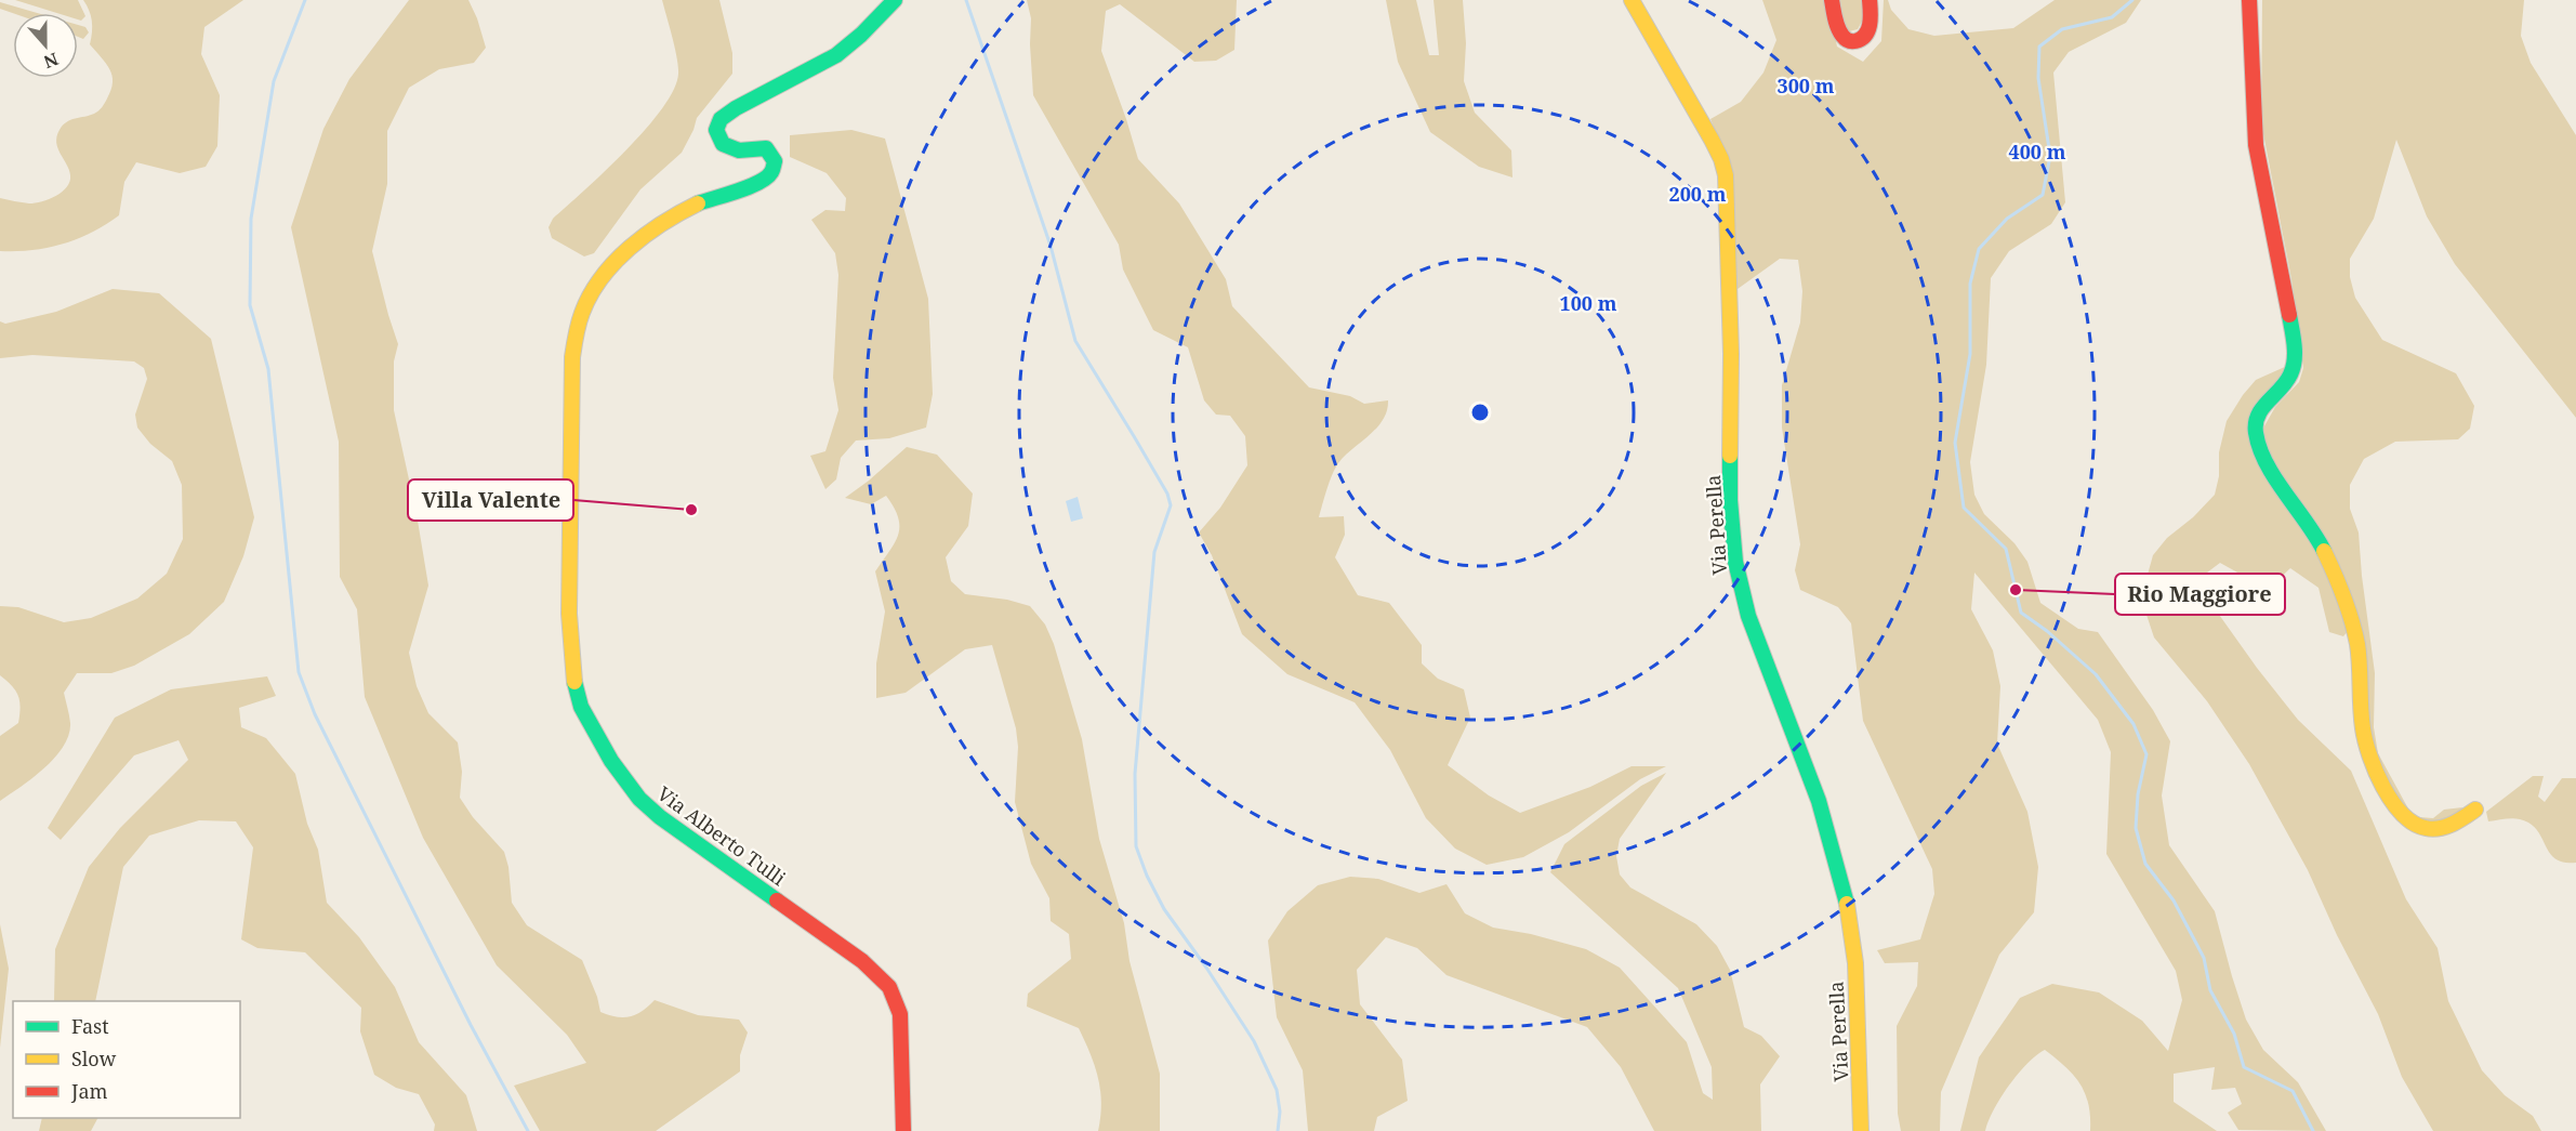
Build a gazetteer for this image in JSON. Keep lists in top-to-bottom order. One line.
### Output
{"streets":{"street":["Via Perella","Via Alberto Tulli"]},"places":["Villa Valente","Rio Maggiore"],"legend":["Fast","Slow","Jam"],"north":"bottom","rings":["300 m","400 m","200 m","100 m"]}
